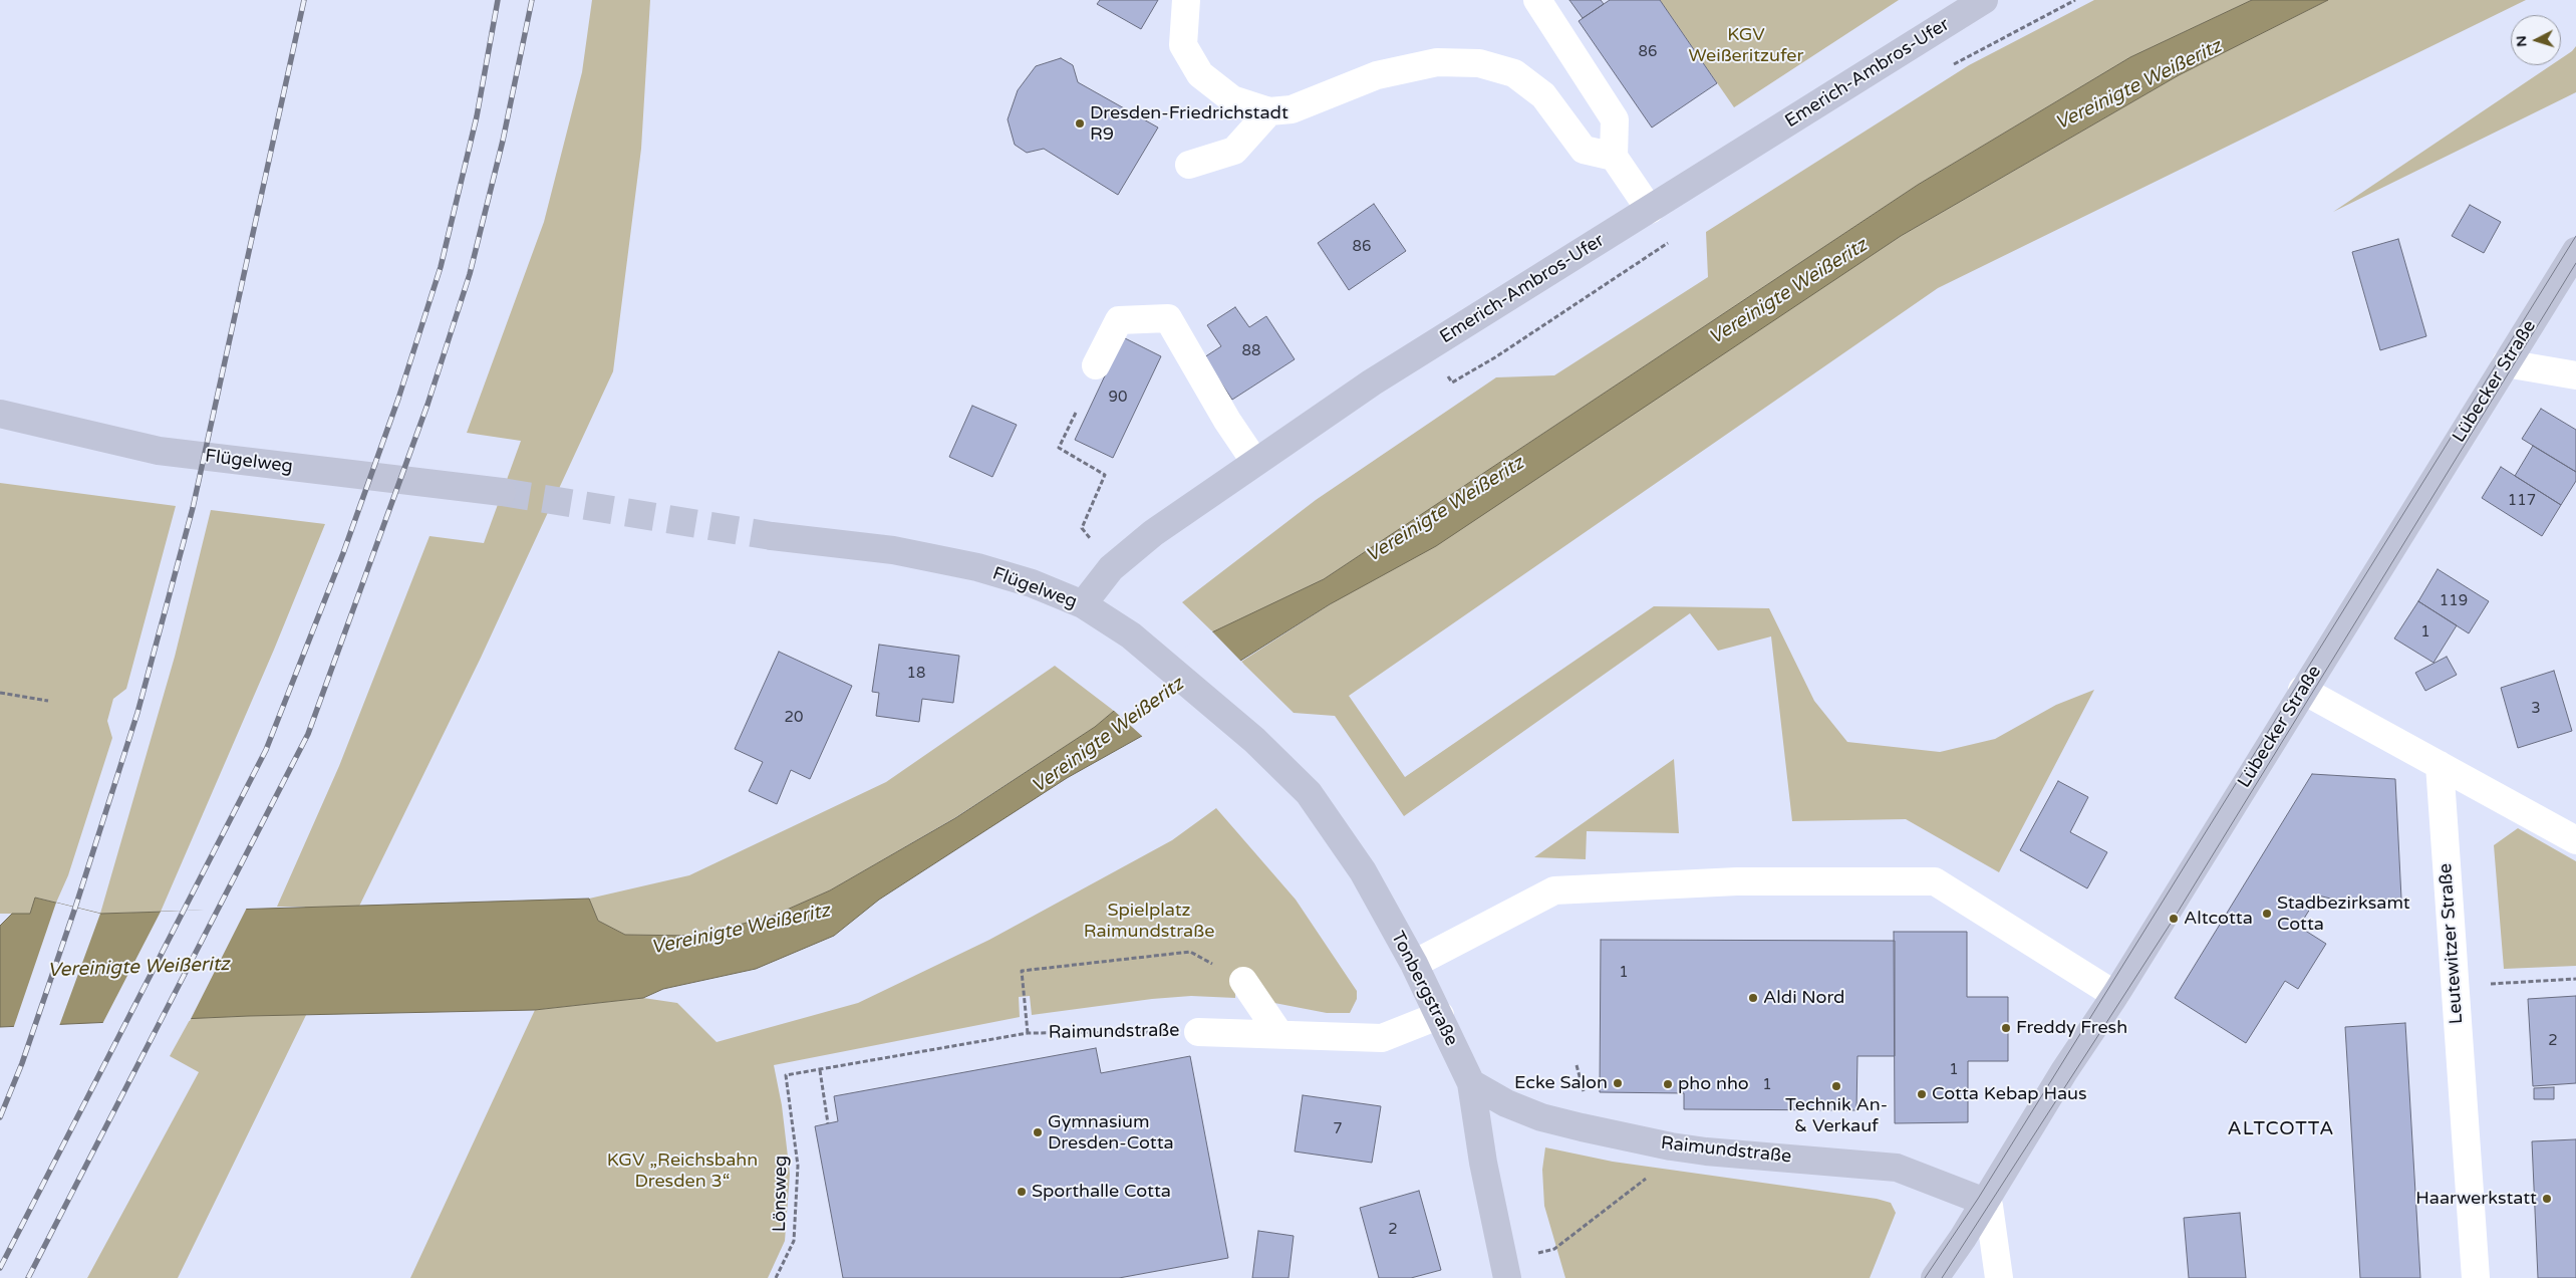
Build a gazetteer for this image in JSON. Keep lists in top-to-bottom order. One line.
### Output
{"streets":{"main road":["Emerich-Ambros-Ufer","Lübecker Straße","Flügelweg","Tonbergstraße","Raimundstraße"],"street":["Leutewitzer Straße"],"path":["Lönsweg"]},"crossings":[["Emerich-Ambros-Ufer","Flügelweg"],["Lübecker Straße","Raimundstraße"],["Flügelweg","Tonbergstraße"],["Tonbergstraße","Raimundstraße"],["Raimundstraße","Lönsweg"]],"districts":["ALTCOTTA"],"water":["Vereinigte Weißeritz"],"parks":["KGV Weißeritzufer","Spielplatz Raimundstraße","KGV „Reichsbahn Dresden 3“"],"places":["Dresden-Friedrichstadt R9","Stadbezirksamt Cotta","Altcotta","Aldi Nord","Freddy Fresh","Ecke Salon","pho nho","Technik An- & Verkauf","Cotta Kebap Haus","Gymnasium Dresden-Cotta","Sporthalle Cotta","Haarwerkstatt"],"house_numbers":["86","86","88","90","117","119","1","18","3","20","1","2","1","1","7","2"],"north":"left"}
